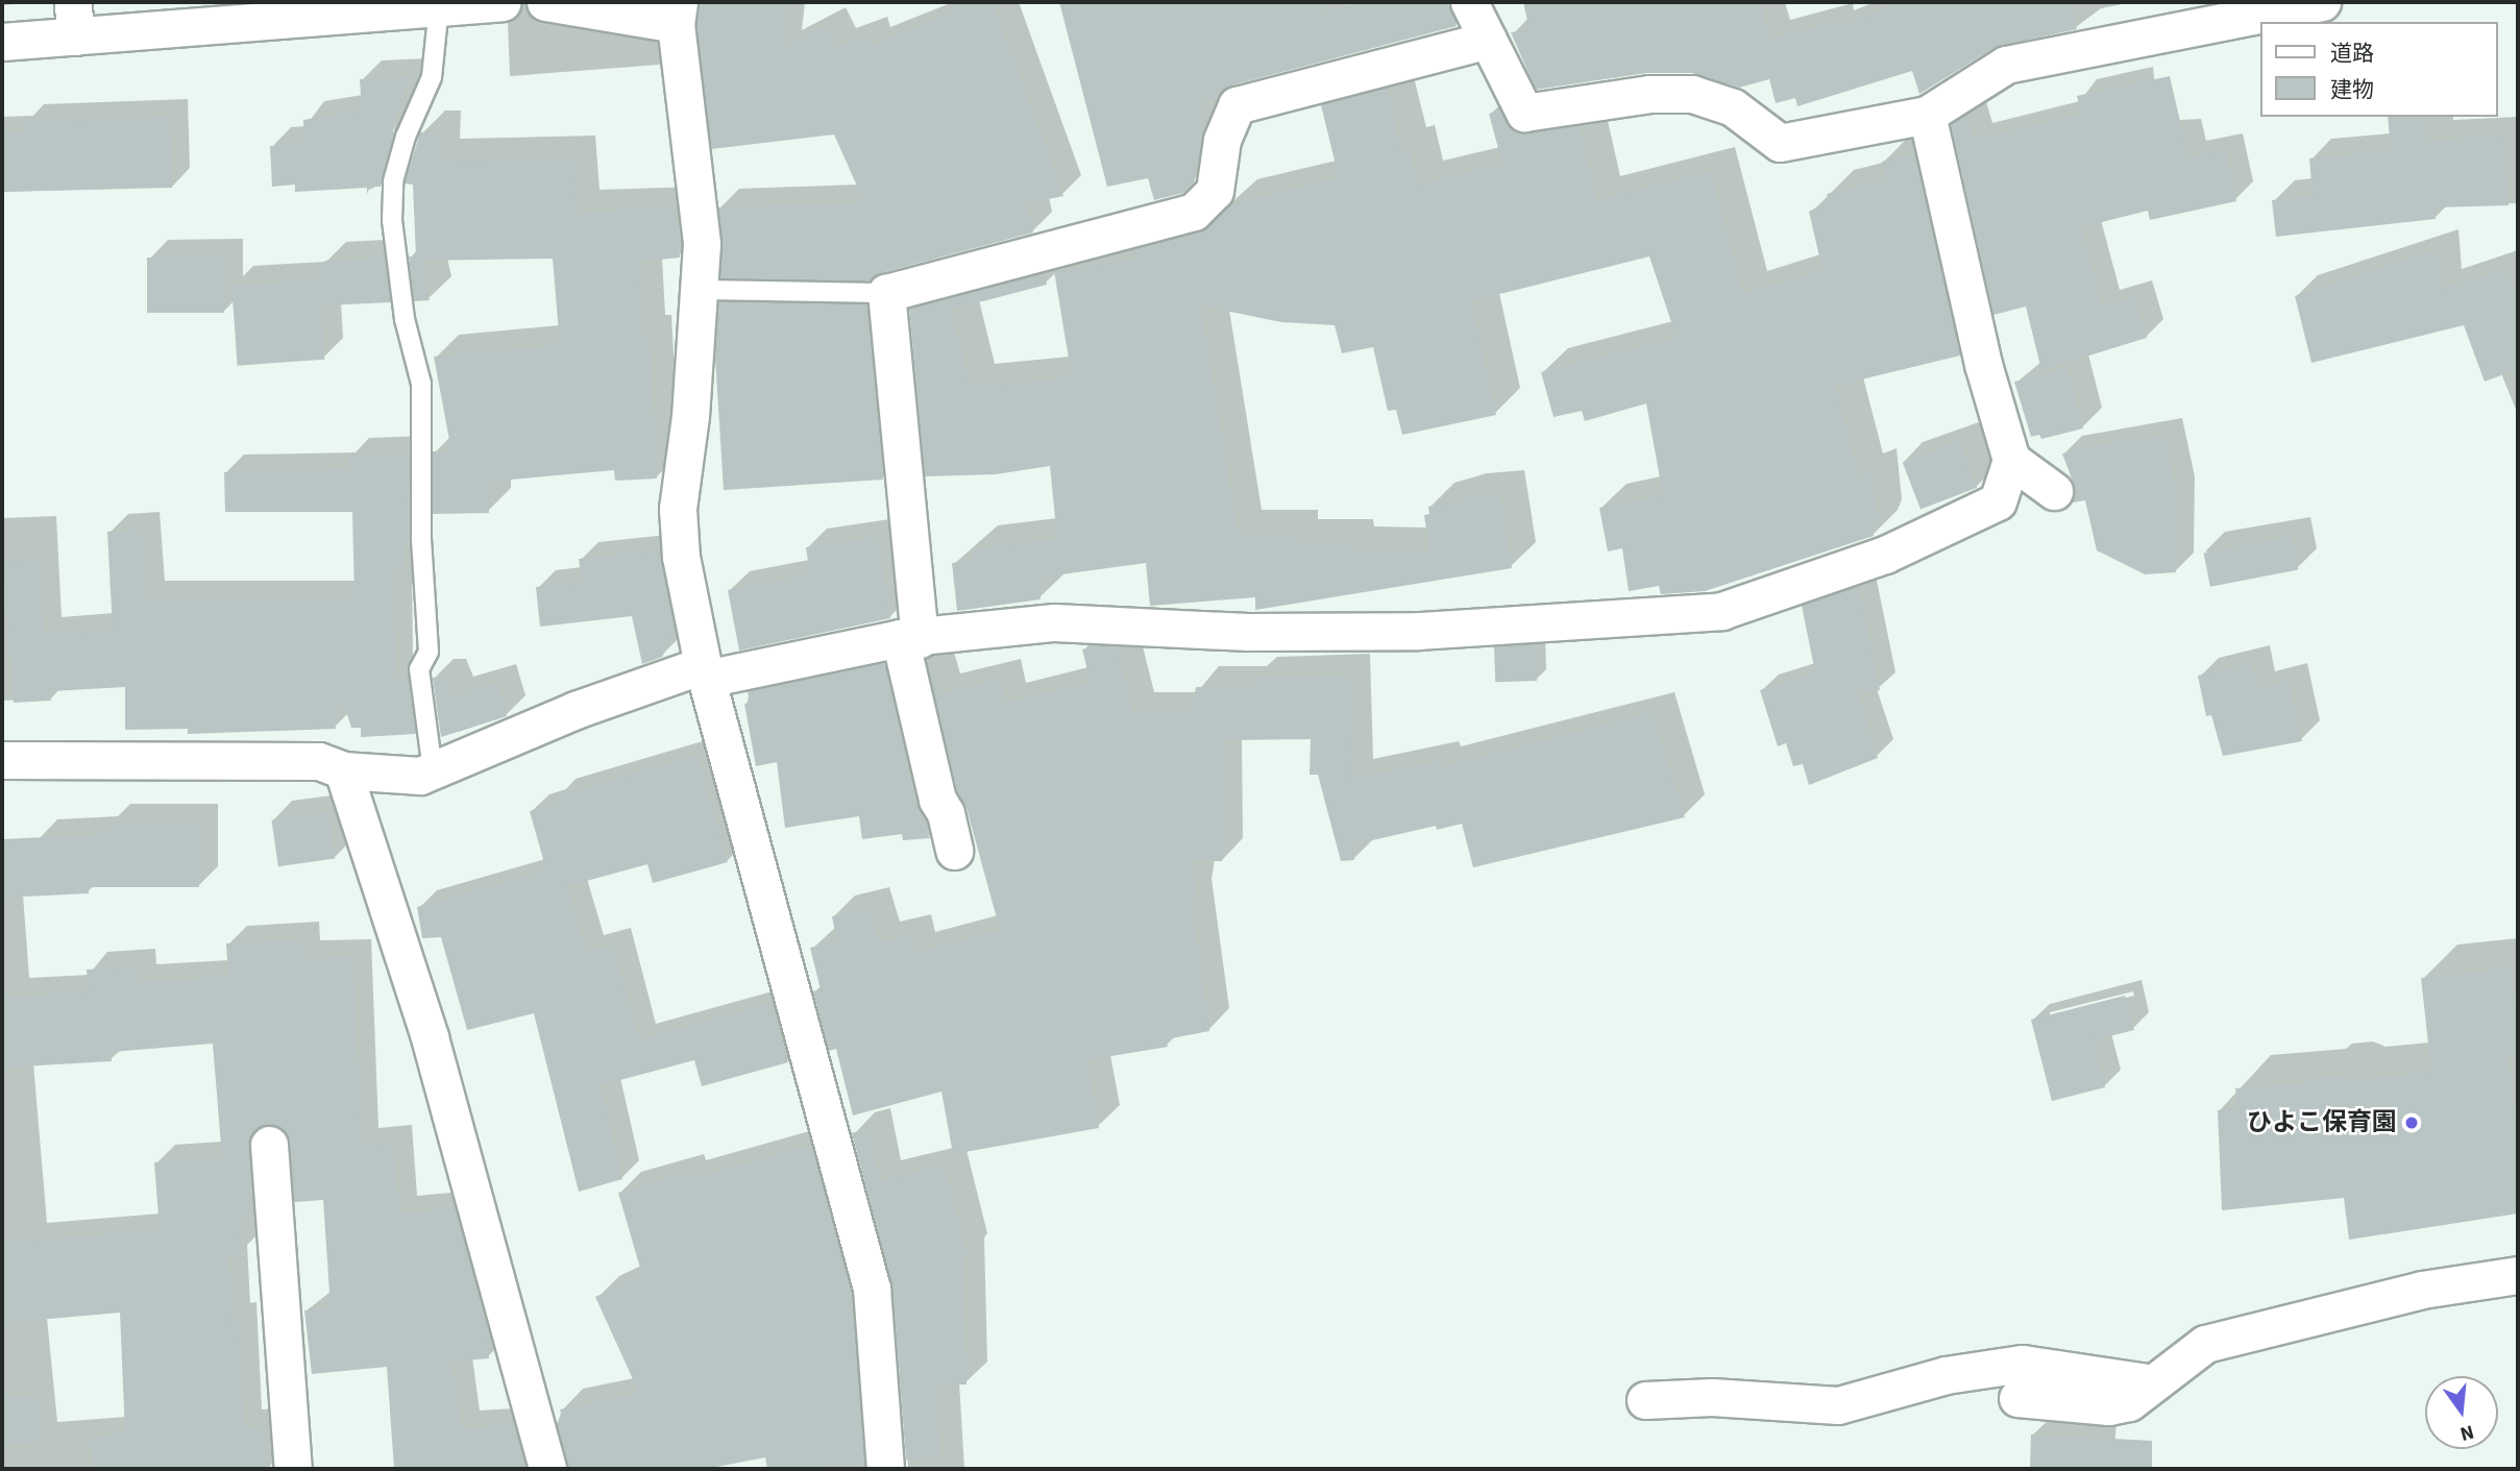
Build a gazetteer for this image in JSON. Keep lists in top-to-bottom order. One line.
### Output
{"places":["ひよこ保育園"],"legend":["道路","建物"],"north":"bottom"}
